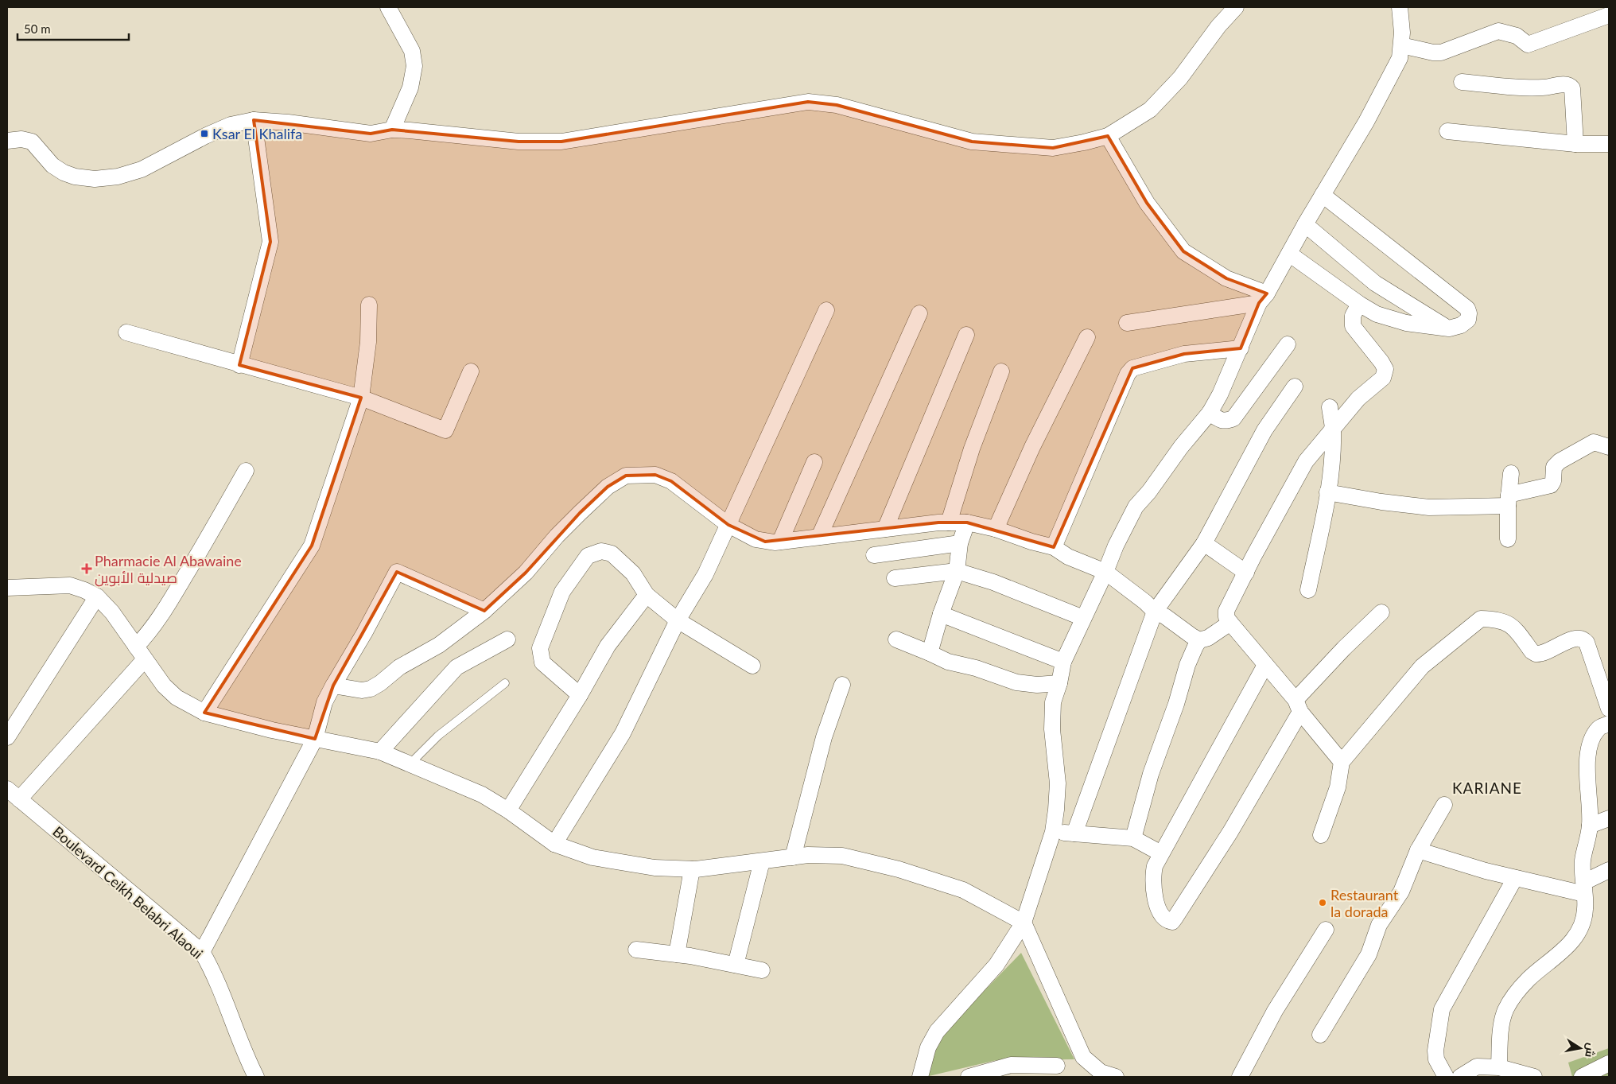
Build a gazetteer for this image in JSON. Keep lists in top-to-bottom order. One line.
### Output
{"streets":{"street":["Boulevard Ceikh Belabri Alaoui"]},"districts":["KARIANE"],"places":{"transit":["Ksar El Khalifa"],"health":["Pharmacie Al Abawaine صيدلية الأبوين"],"other":["Restaurant la dorada"]},"scale_bar":"50 m","north":"right"}
